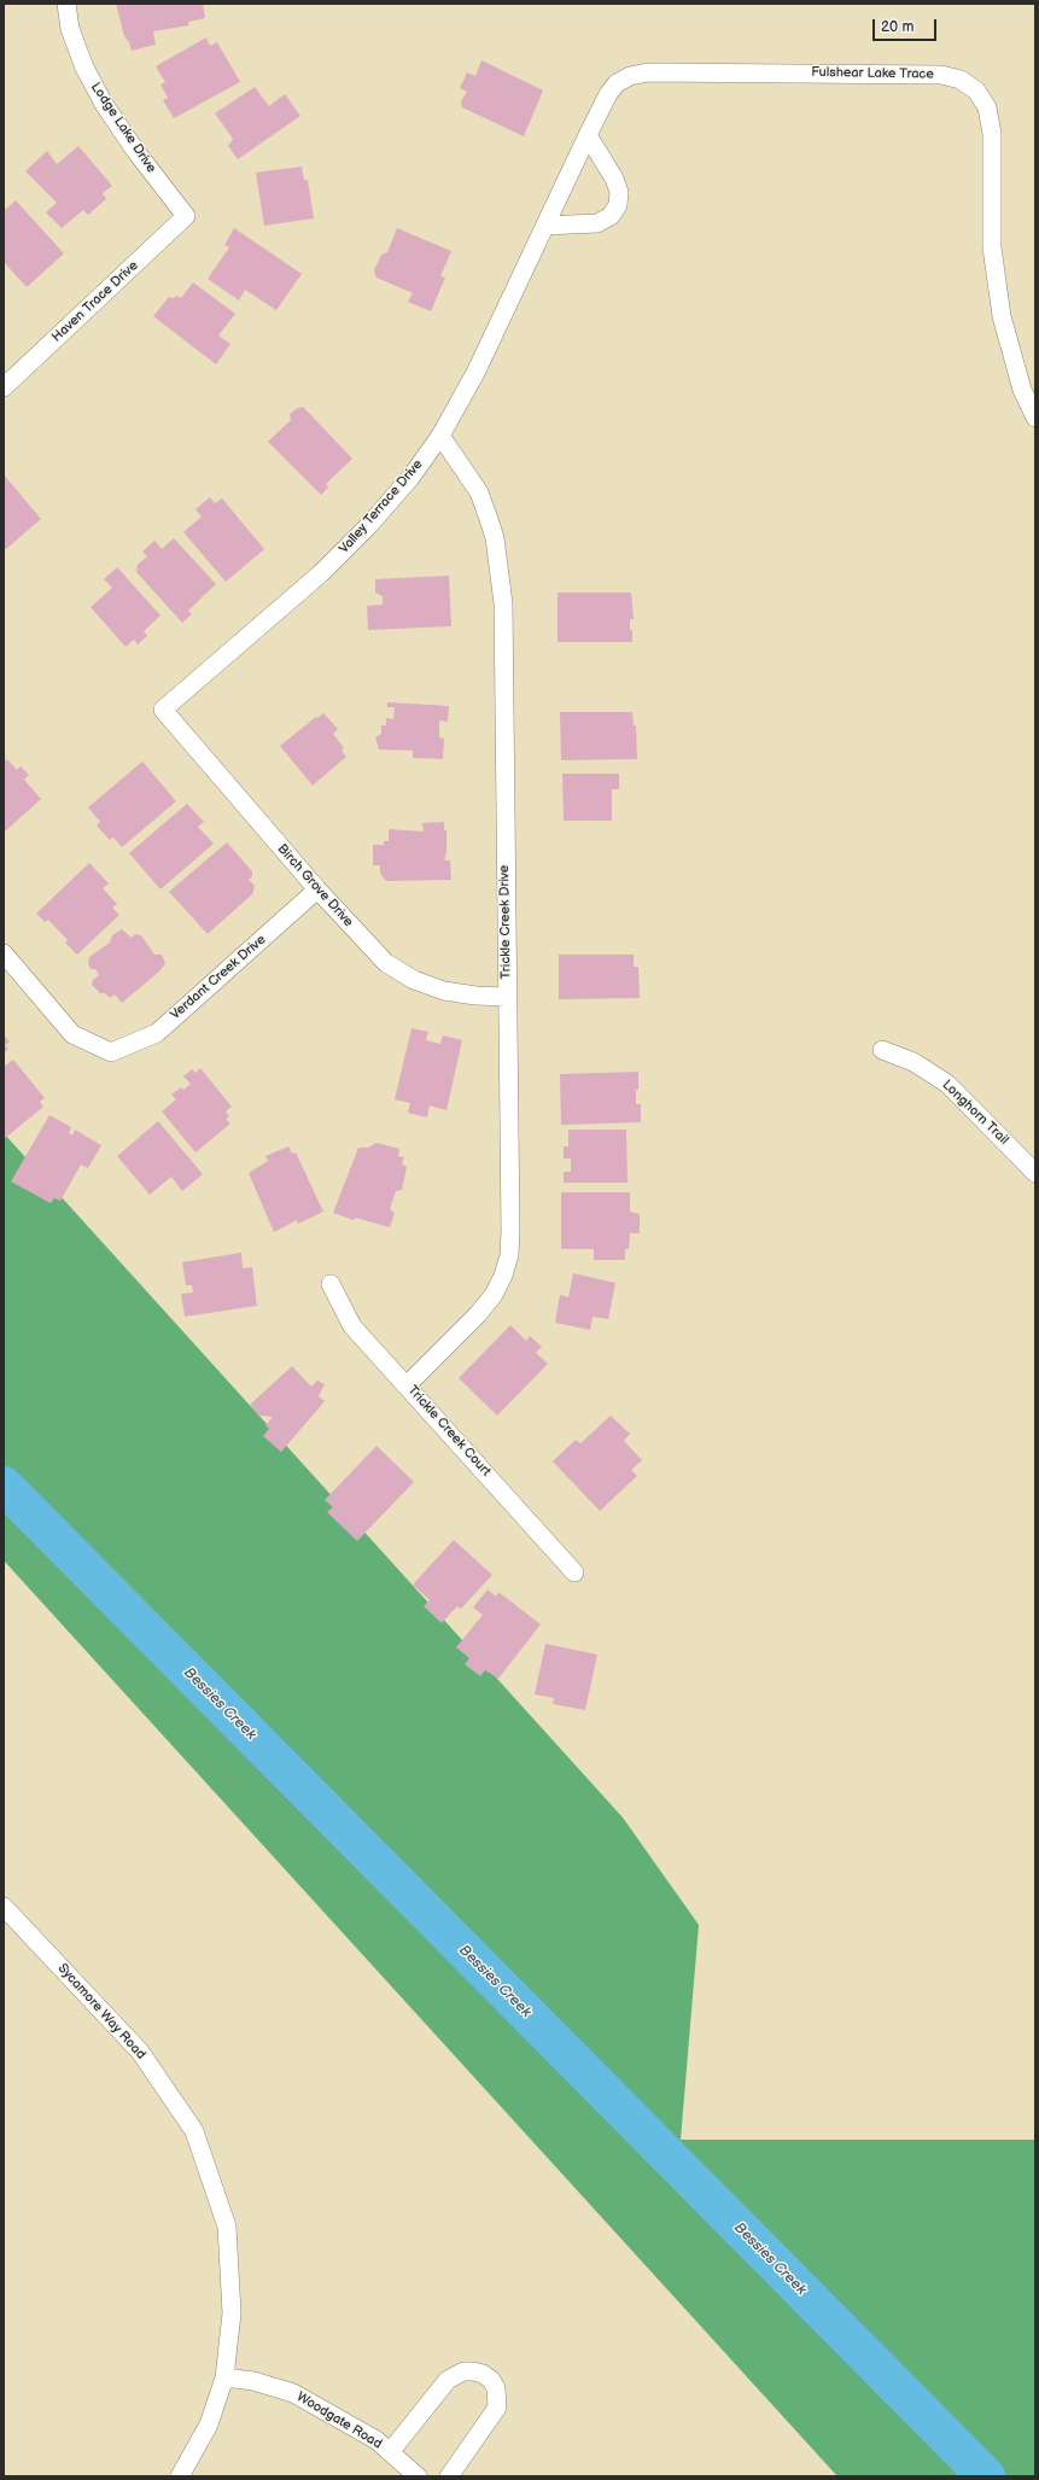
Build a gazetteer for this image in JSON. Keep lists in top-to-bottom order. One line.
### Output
{"streets":{"street":["Fulshear Lake Trace","Lodge Lake Drive","Haven Trace Drive","Valley Terrace Drive","Birch Grove Drive","Trickle Creek Drive","Verdant Creek Drive","Longhorn Trail","Trickle Creek Court","Sycamore Way Road","Woodgate Road"]},"crossings":[["Fulshear Lake Trace","Valley Terrace Drive"],["Lodge Lake Drive","Haven Trace Drive"],["Valley Terrace Drive","Birch Grove Drive"],["Valley Terrace Drive","Trickle Creek Drive"],["Birch Grove Drive","Trickle Creek Drive"],["Birch Grove Drive","Verdant Creek Drive"],["Trickle Creek Drive","Trickle Creek Court"],["Sycamore Way Road","Woodgate Road"]],"water":["Bessies Creek"],"scale_bar":"20 m"}
